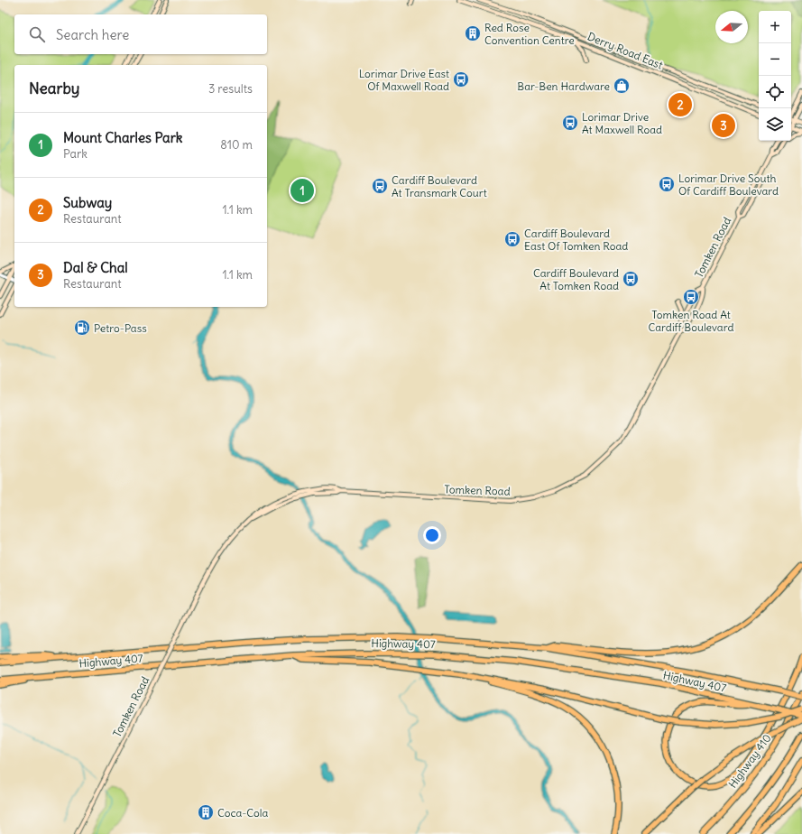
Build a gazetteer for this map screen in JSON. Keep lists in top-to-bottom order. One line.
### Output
{"streets":{"highway":["Highway 407","Highway 410"],"main road":["Derry Road East","Tomken Road"]},"places":{"building":["Red Rose Convention Centre","Coca-Cola"],"bus stop":["Lorimar Drive East Of Maxwell Road","Lorimar Drive At Maxwell Road","Lorimar Drive South Of Cardiff Boulevard","Cardiff Boulevard At Transmark Court","Cardiff Boulevard East Of Tomken Road","Cardiff Boulevard At Tomken Road","Tomken Road At Cardiff Boulevard"],"shop":["Bar-Ben Hardware"],"fuel station":["Petro-Pass"]},"north":"left","page":{"map_buttons":["+","−"],"search":"Search here","heading":["Nearby","3 results"],"pins":["2","3","1"],"list":[{"mark":"1","name":"Mount Charles Park","note":"Park","value":"810 m"},{"mark":"2","name":"Subway","note":"Restaurant","value":"1.1 km"},{"mark":"3","name":"Dal & Chal","note":"Restaurant","value":"1.1 km"}]}}
